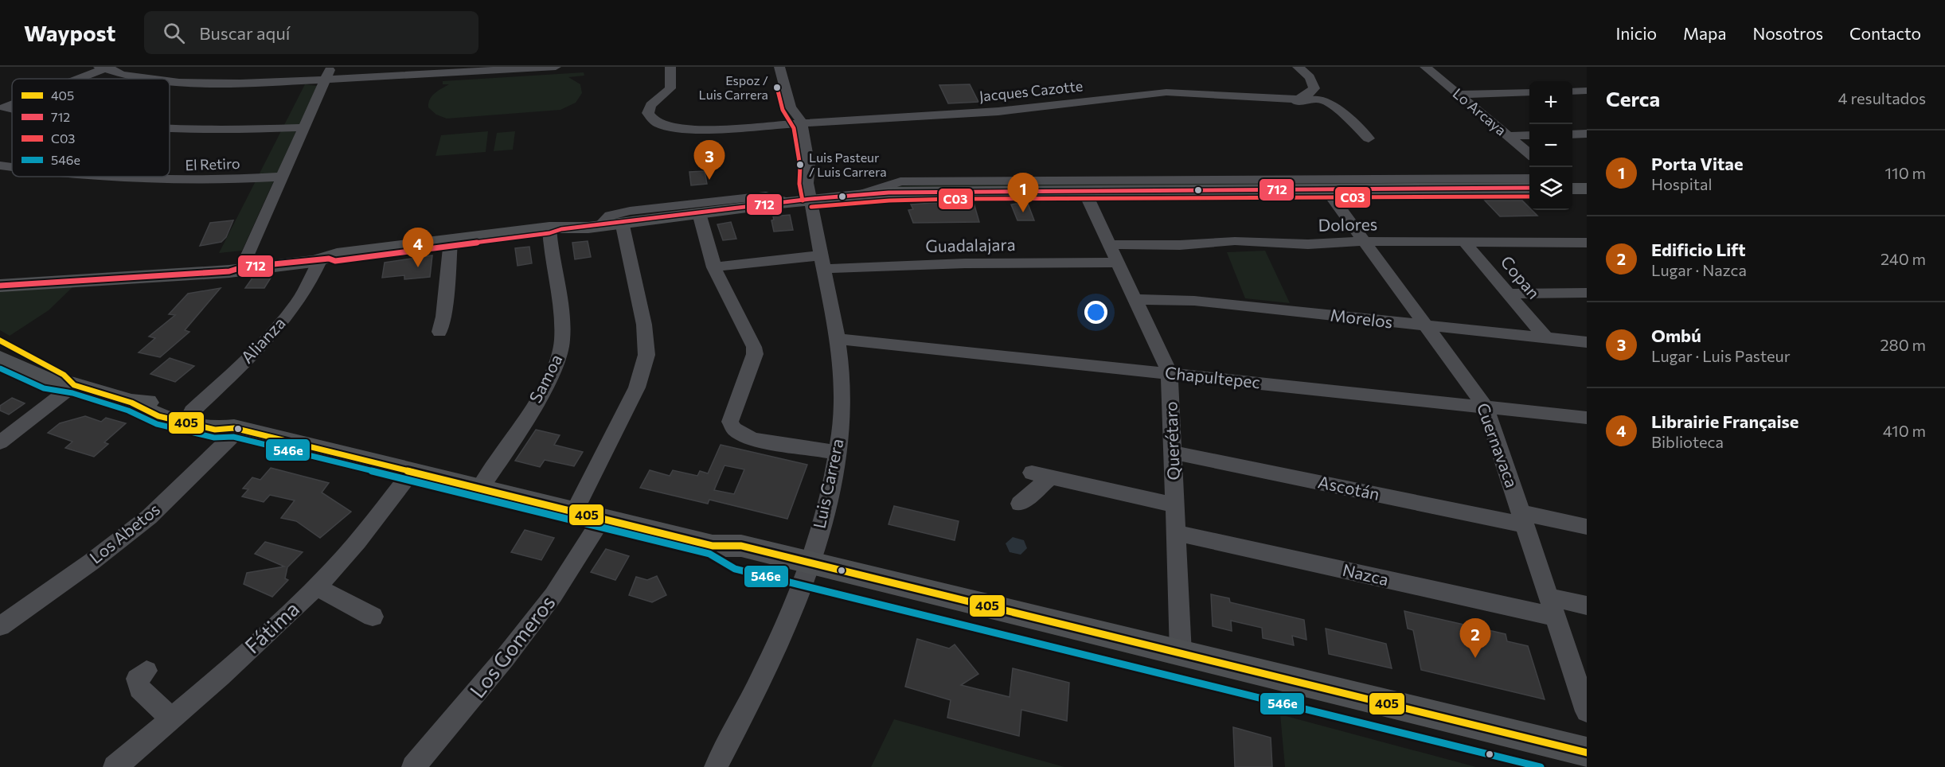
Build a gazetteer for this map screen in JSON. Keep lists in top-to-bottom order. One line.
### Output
{"streets":{"street":["Jacques Cazotte","Lo Arcaya","El Retiro","Dolores","Guadalajara","Copan","Morelos","Alianza","Chapultepec","Samoa","Querétaro","Cuernavaca","Luis Carrera","Ascotán","Los Abetos","Nazca","Fátima","Los Gomeros"]},"crossings":[["Jacques Cazotte","Luis Carrera"],["Dolores","Copan"],["Dolores","Querétaro"],["Dolores","Cuernavaca"],["Guadalajara","Querétaro"],["Guadalajara","Luis Carrera"],["Copan","Morelos"],["Morelos","Querétaro"],["Morelos","Cuernavaca"],["Chapultepec","Querétaro"],["Chapultepec","Cuernavaca"],["Chapultepec","Luis Carrera"],["Querétaro","Ascotán"],["Querétaro","Nazca"],["Cuernavaca","Ascotán"],["Cuernavaca","Nazca"]],"places":["Espoz / Luis Carrera","Luis Pasteur / Luis Carrera"],"lines":["transit line C03","transit line 712","transit line 405","transit line 546e"],"legend":["405","712","C03","546e"],"page":{"header":"Waypost","search":"Buscar aquí","nav":["Inicio","Mapa","Nosotros","Contacto"],"heading":["Cerca","4 resultados"],"map_buttons":["+","−"],"list":[{"mark":"1","name":"Porta Vitae","note":"Hospital","value":"110 m"},{"mark":"2","name":"Edificio Lift","note":"Lugar · Nazca","value":"240 m"},{"mark":"3","name":"Ombú","note":"Lugar · Luis Pasteur","value":"280 m"},{"mark":"4","name":"Librairie Française","note":"Biblioteca","value":"410 m"}],"pins":["3","1","4","2"]}}
